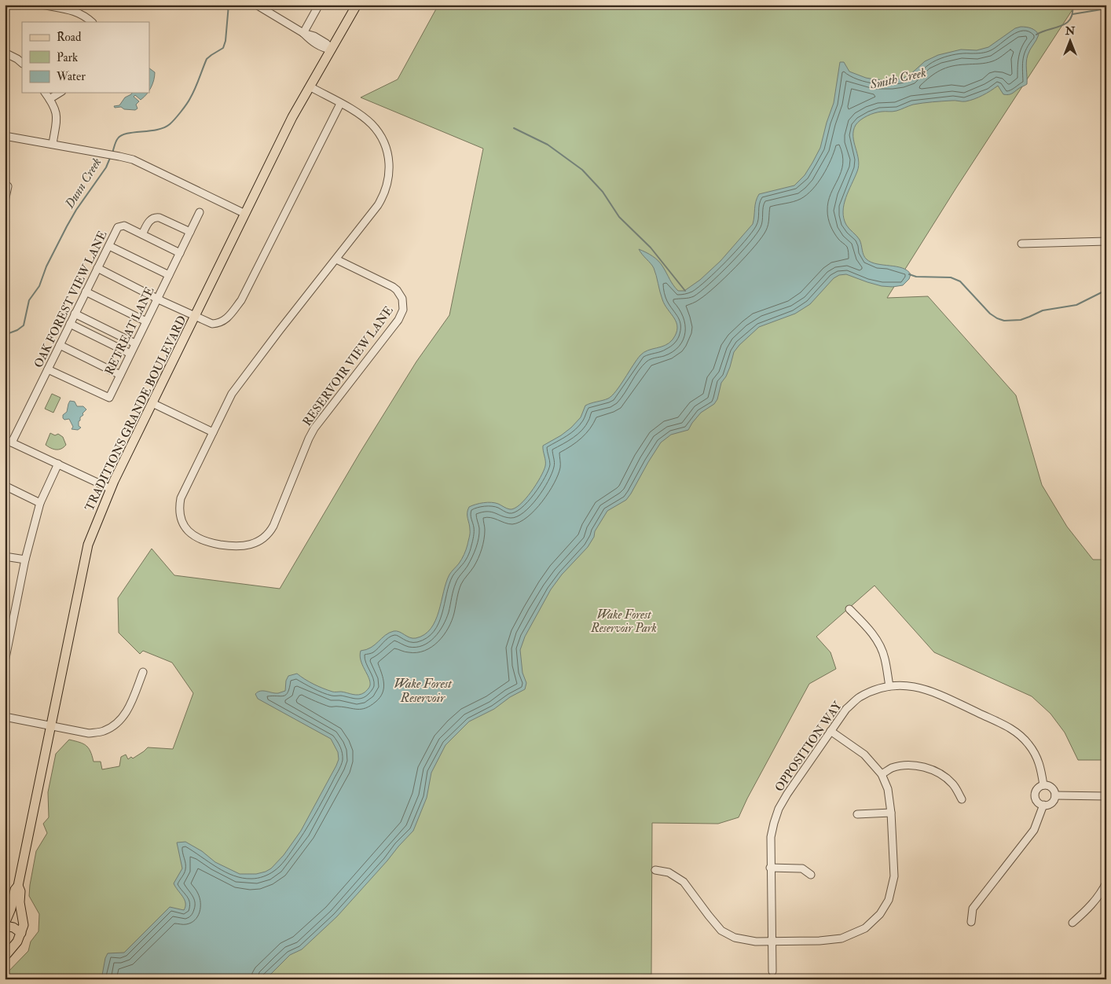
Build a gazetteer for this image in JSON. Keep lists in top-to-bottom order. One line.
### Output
{"streets":{"main road":["TRADITIONS GRANDE BOULEVARD"],"street":["OAK FOREST VIEW LANE","RETREAT LANE","RESERVOIR VIEW LANE","OPPOSITION WAY"]},"crossings":[["OAK FOREST VIEW LANE","RETREAT LANE"],["RESERVOIR VIEW LANE","TRADITIONS GRANDE BOULEVARD"]],"water":["Smith Creek","Dunn Creek","Wake Forest Reservoir"],"parks":["Wake Forest Reservoir Park"],"legend":["Road","Park","Water"],"north":"top"}
